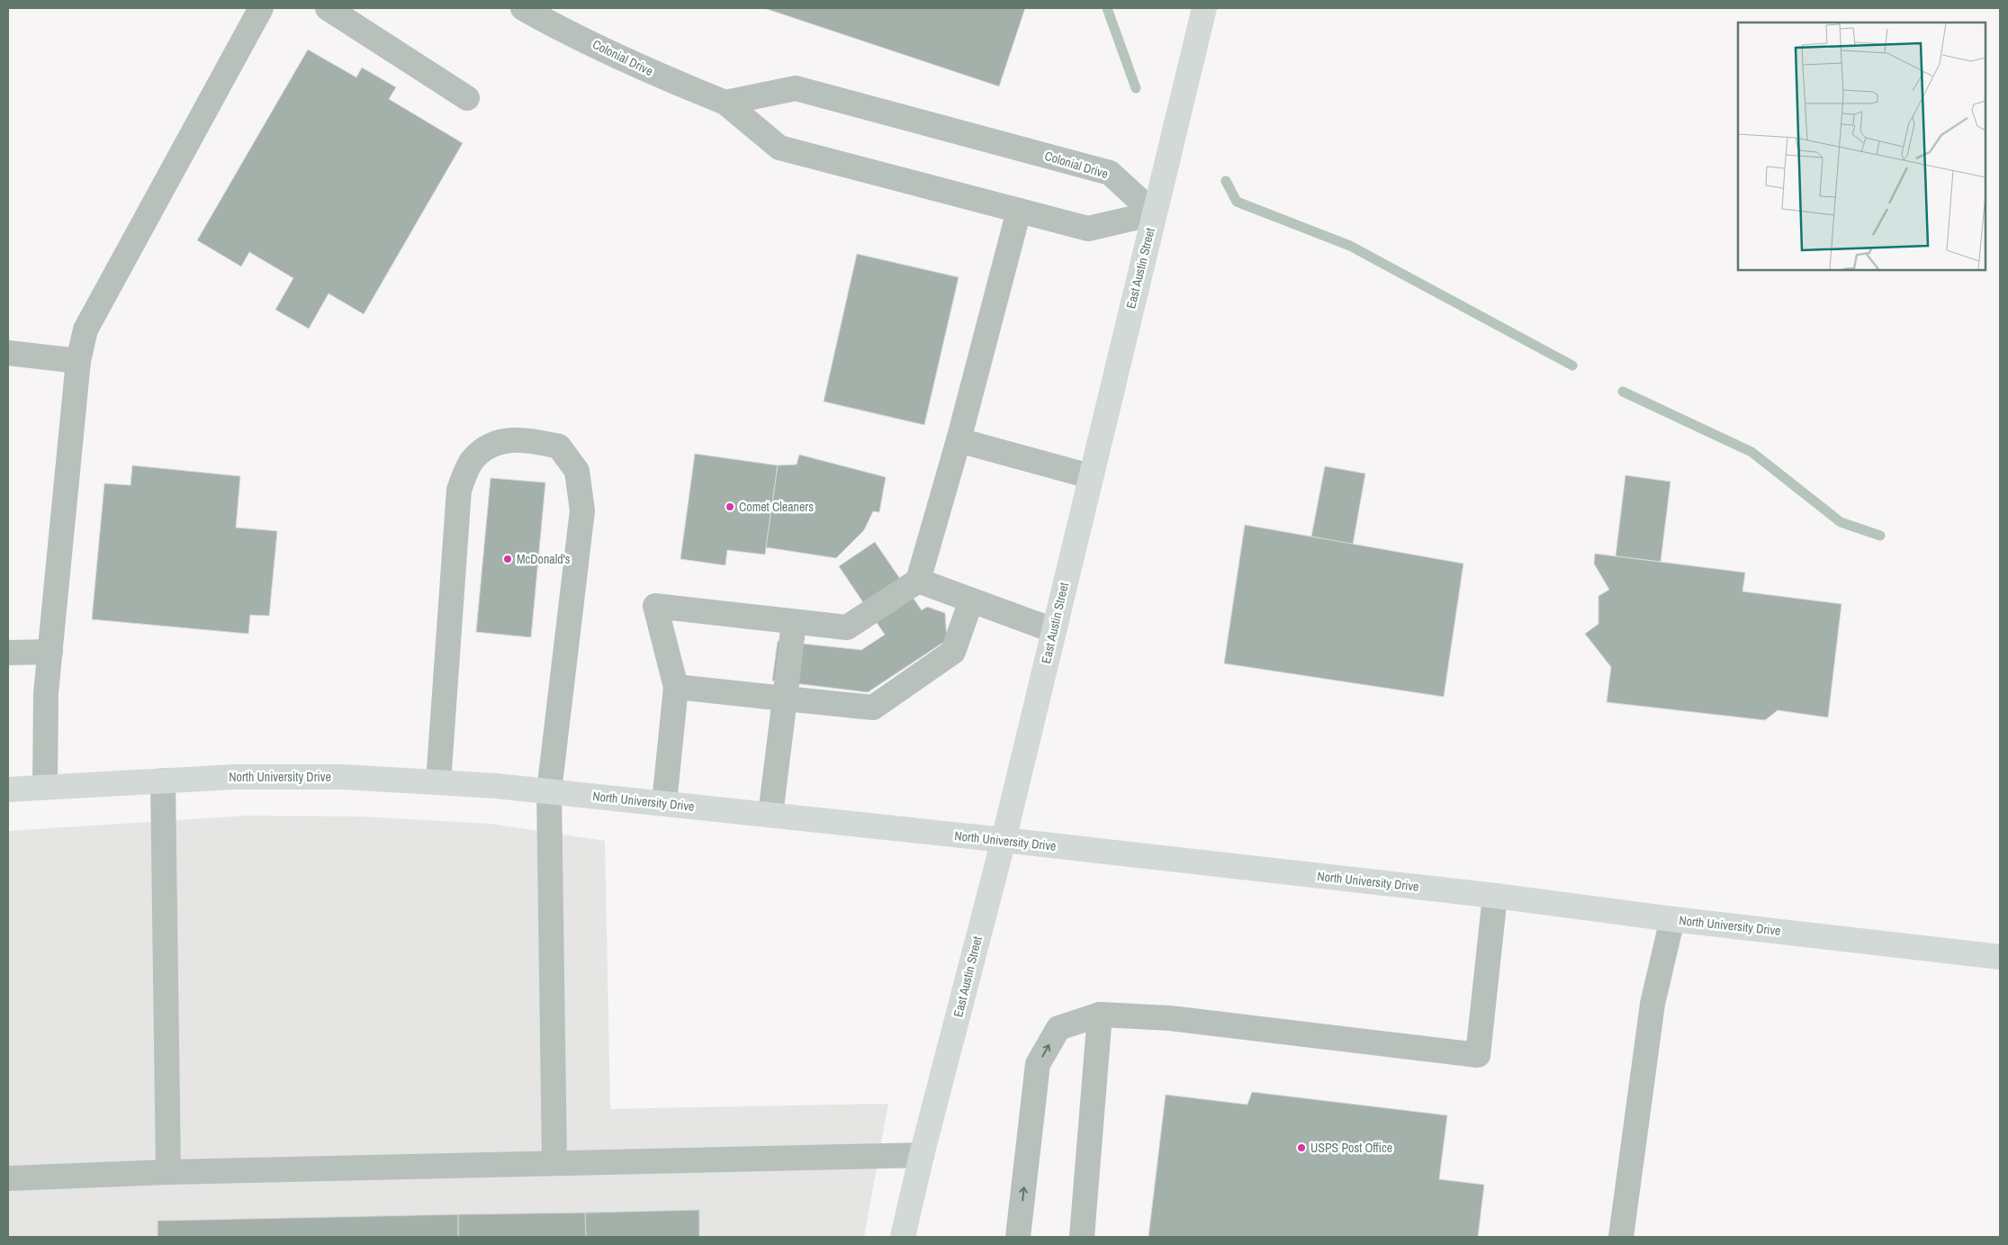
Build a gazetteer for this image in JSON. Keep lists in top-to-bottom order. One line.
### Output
{"streets":{"main road":["East Austin Street","North University Drive"],"street":["Colonial Drive"]},"crossings":[["Colonial Drive","East Austin Street"],["East Austin Street","North University Drive"]],"places":["Comet Cleaners","McDonald's","USPS Post Office"]}
